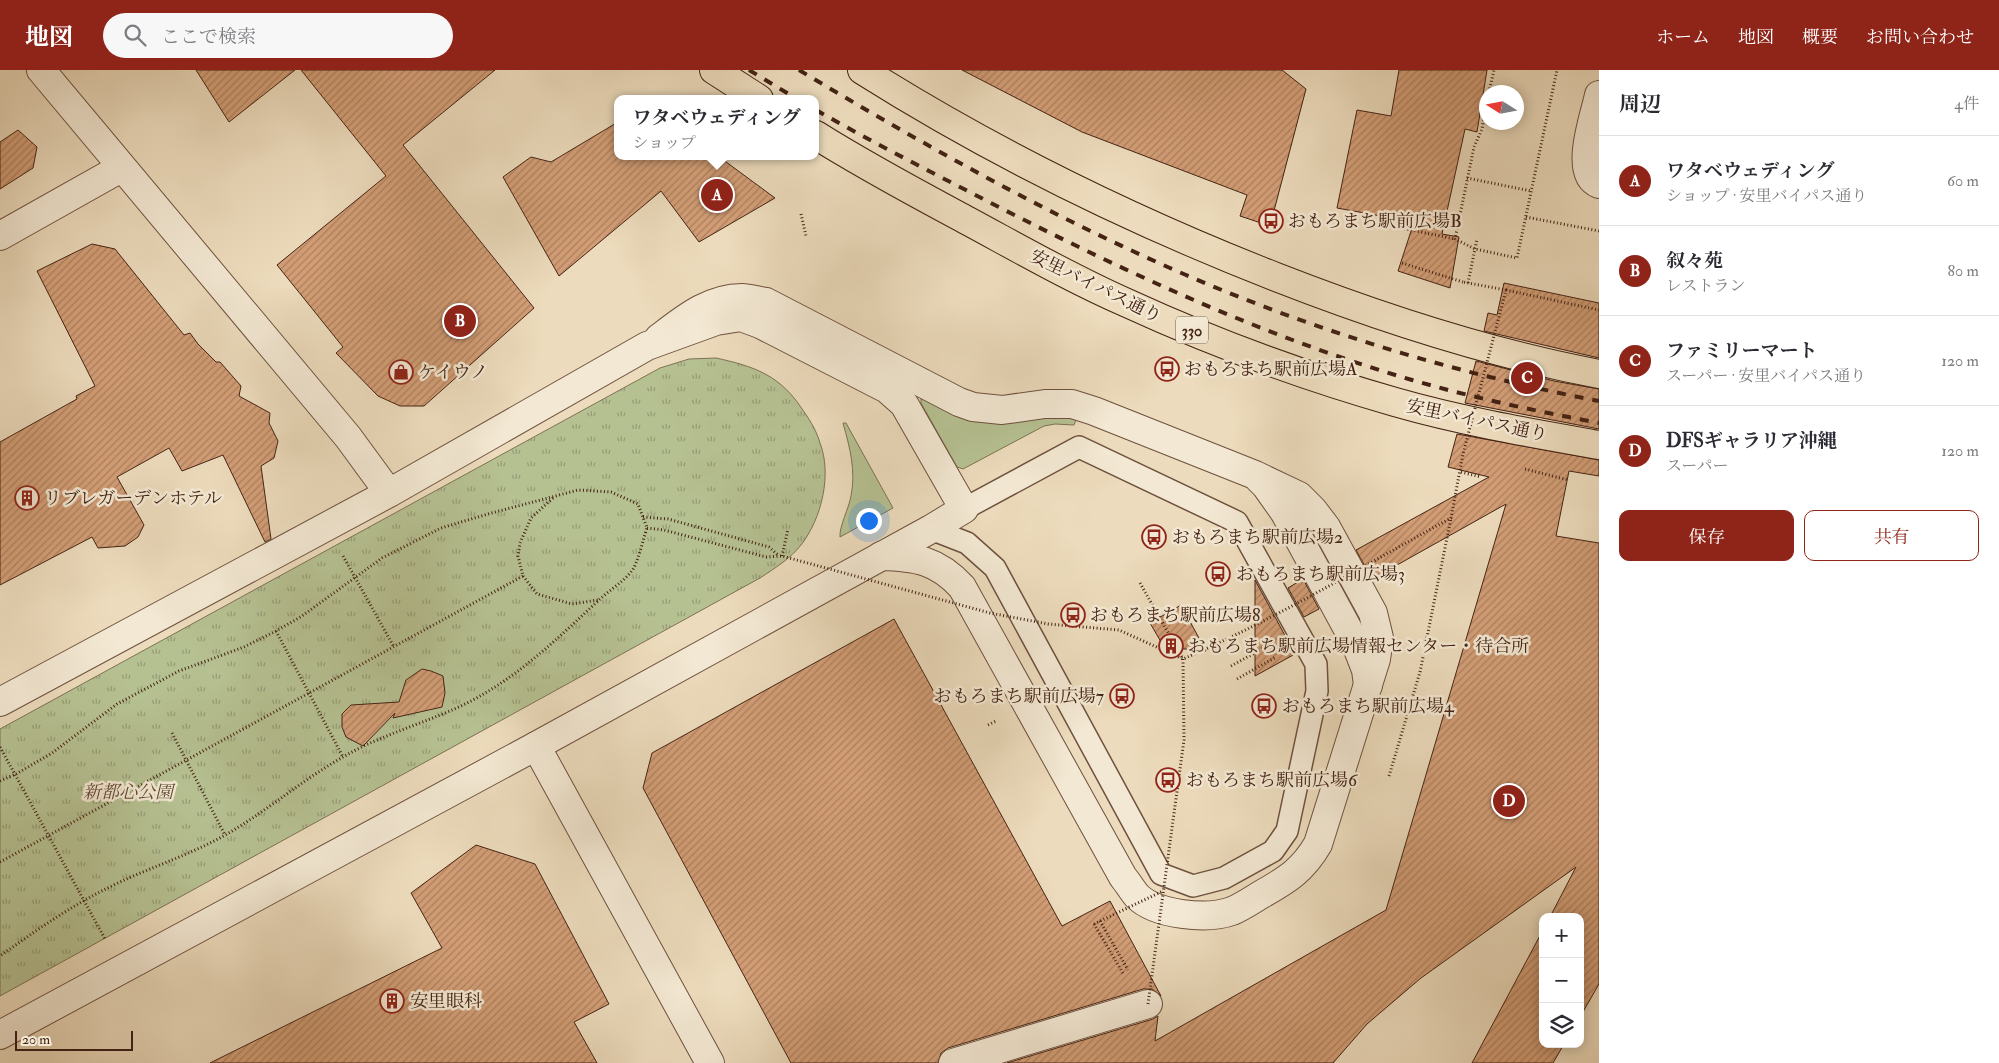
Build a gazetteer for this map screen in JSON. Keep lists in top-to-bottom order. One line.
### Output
{"streets":{"highway":["安里バイパス通り","330"]},"parks":["新都心公園"],"places":{"bus stop":["おもろまち駅前広場B","おもろまち駅前広場A","おもろまち駅前広場2","おもろまち駅前広場3","おもろまち駅前広場8","おもろまち駅前広場7","おもろまち駅前広場4","おもろまち駅前広場6"],"shop":["ケイウノ"],"building":["リブレガーデンホテル","おもろまち駅前広場情報センター・待合所","安里眼科"]},"scale_bar":"20 m","north":"left","page":{"header":"地図","search":"ここで検索","nav":["ホーム","地図","概要","お問い合わせ"],"heading":["周辺","4件"],"popup":["ワタベウェディング","ショップ"],"list":[{"mark":"A","name":"ワタベウェディング","note":"ショップ · 安里バイパス通り","value":"60 m"},{"mark":"B","name":"叙々苑","note":"レストラン","value":"80 m"},{"mark":"C","name":"ファミリーマート","note":"スーパー · 安里バイパス通り","value":"120 m"},{"mark":"D","name":"DFSギャラリア沖縄","note":"スーパー","value":"120 m"}],"pins":["A","B","C","D"],"buttons":["保存","共有"],"map_buttons":["+","−"],"scale":"20 m"}}
